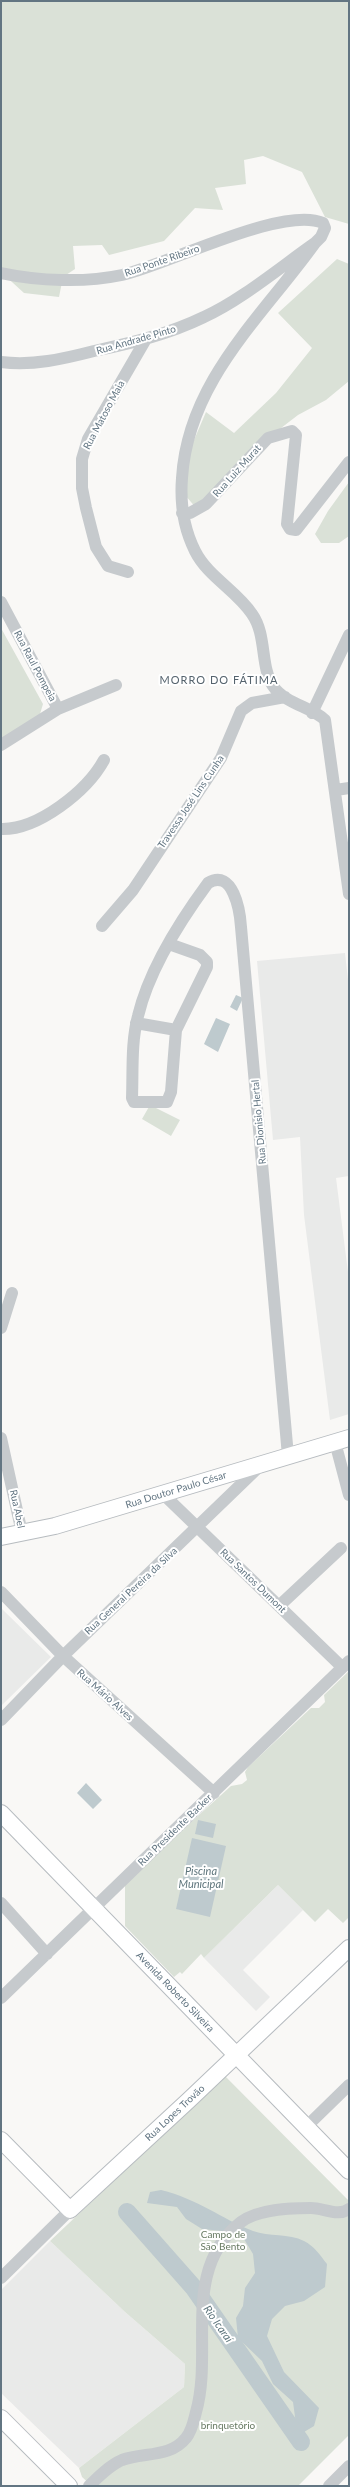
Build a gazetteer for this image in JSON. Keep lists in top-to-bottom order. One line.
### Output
{"streets":{"main road":["Rua Doutor Paulo César","Avenida Roberto Silveira","Rua Lopes Trovão"],"street":["Rua Ponte Ribeiro","Rua Andrade Pinto","Rua Matoso Maia","Rua Luiz Murat","Rua Raul Pompeia","Travessa José Lins Cunha","Rua Dionisio Hertal","Rua Abel","Rua Santos Dumont","Rua General Pereira da Silva","Rua Mário Alves","Rua Presidente Backer"]},"crossings":[["Rua Ponte Ribeiro","Rua Andrade Pinto"],["Rua Andrade Pinto","Rua Matoso Maia"],["Rua Dionisio Hertal","Rua Doutor Paulo César"],["Rua Doutor Paulo César","Rua Abel"],["Rua Doutor Paulo César","Rua Santos Dumont"],["Rua Doutor Paulo César","Rua General Pereira da Silva"],["Rua Santos Dumont","Rua General Pereira da Silva"],["Rua Santos Dumont","Rua Presidente Backer"],["Rua General Pereira da Silva","Rua Mário Alves"],["Rua Mário Alves","Rua Presidente Backer"],["Rua Presidente Backer","Avenida Roberto Silveira"],["Avenida Roberto Silveira","Rua Lopes Trovão"]],"districts":["MORRO DO FÁTIMA"],"water":["Piscina Municipal","Rio Icaraí"],"parks":["Campo de São Bento","brinquetório"]}
